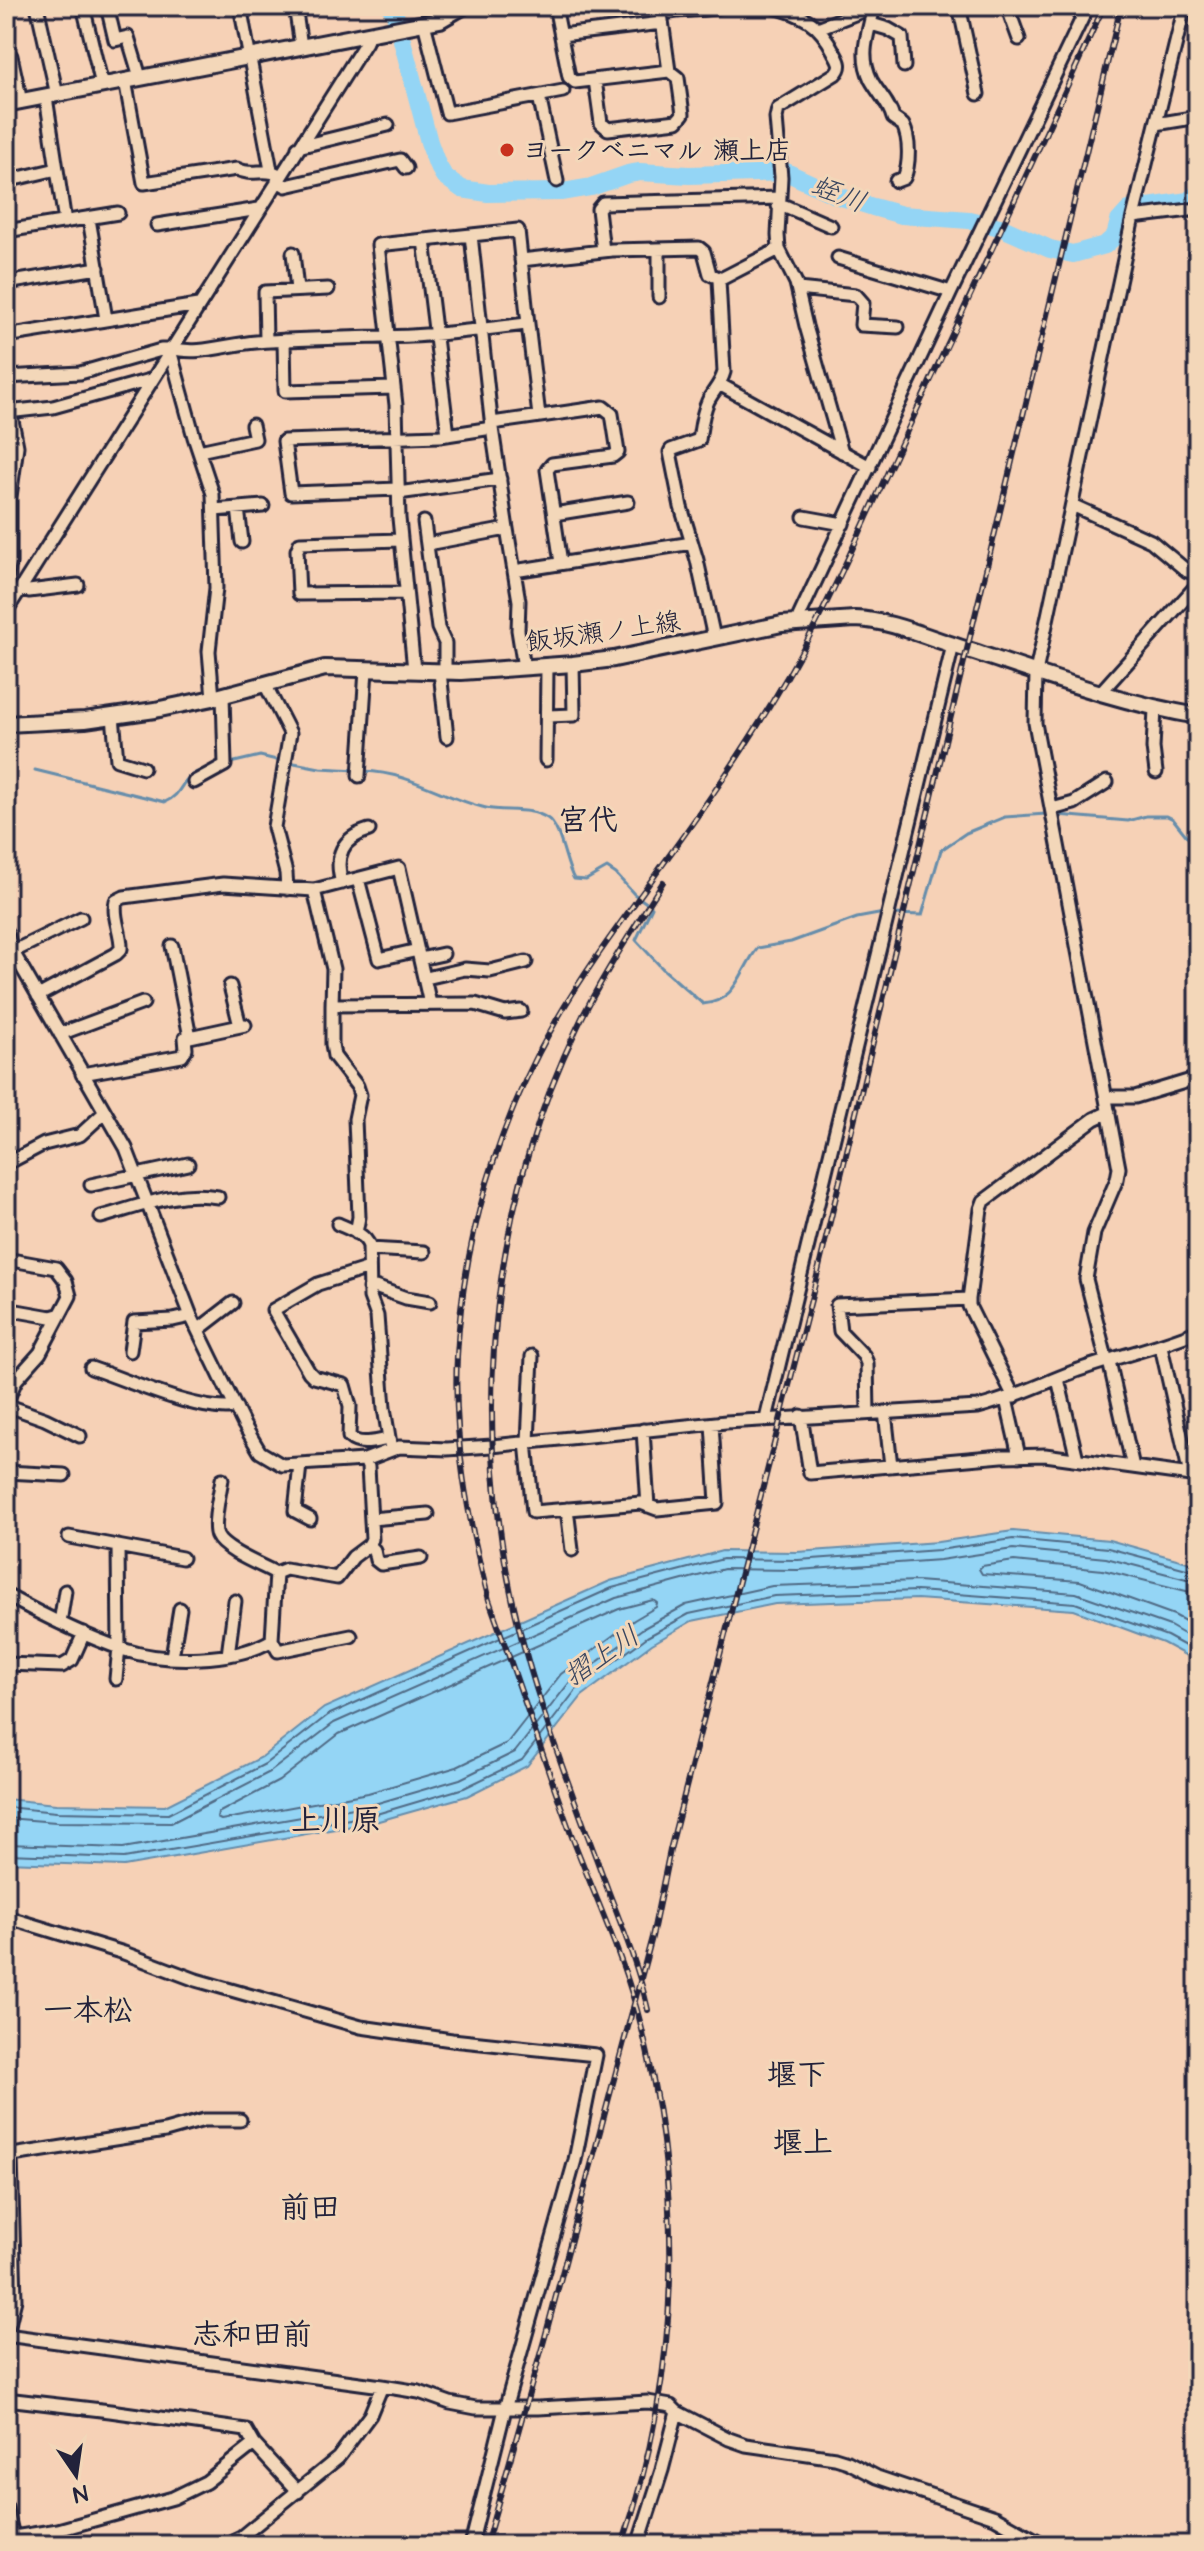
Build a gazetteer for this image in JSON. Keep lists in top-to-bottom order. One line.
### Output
{"streets":{"main road":["飯坂瀬ノ上線"]},"districts":["宮代","上川原","一本松","堰下","堰上","前田","志和田前"],"water":["蛭川","摺上川"],"places":["ヨークベニマル 瀬上店"],"north":"bottom"}
